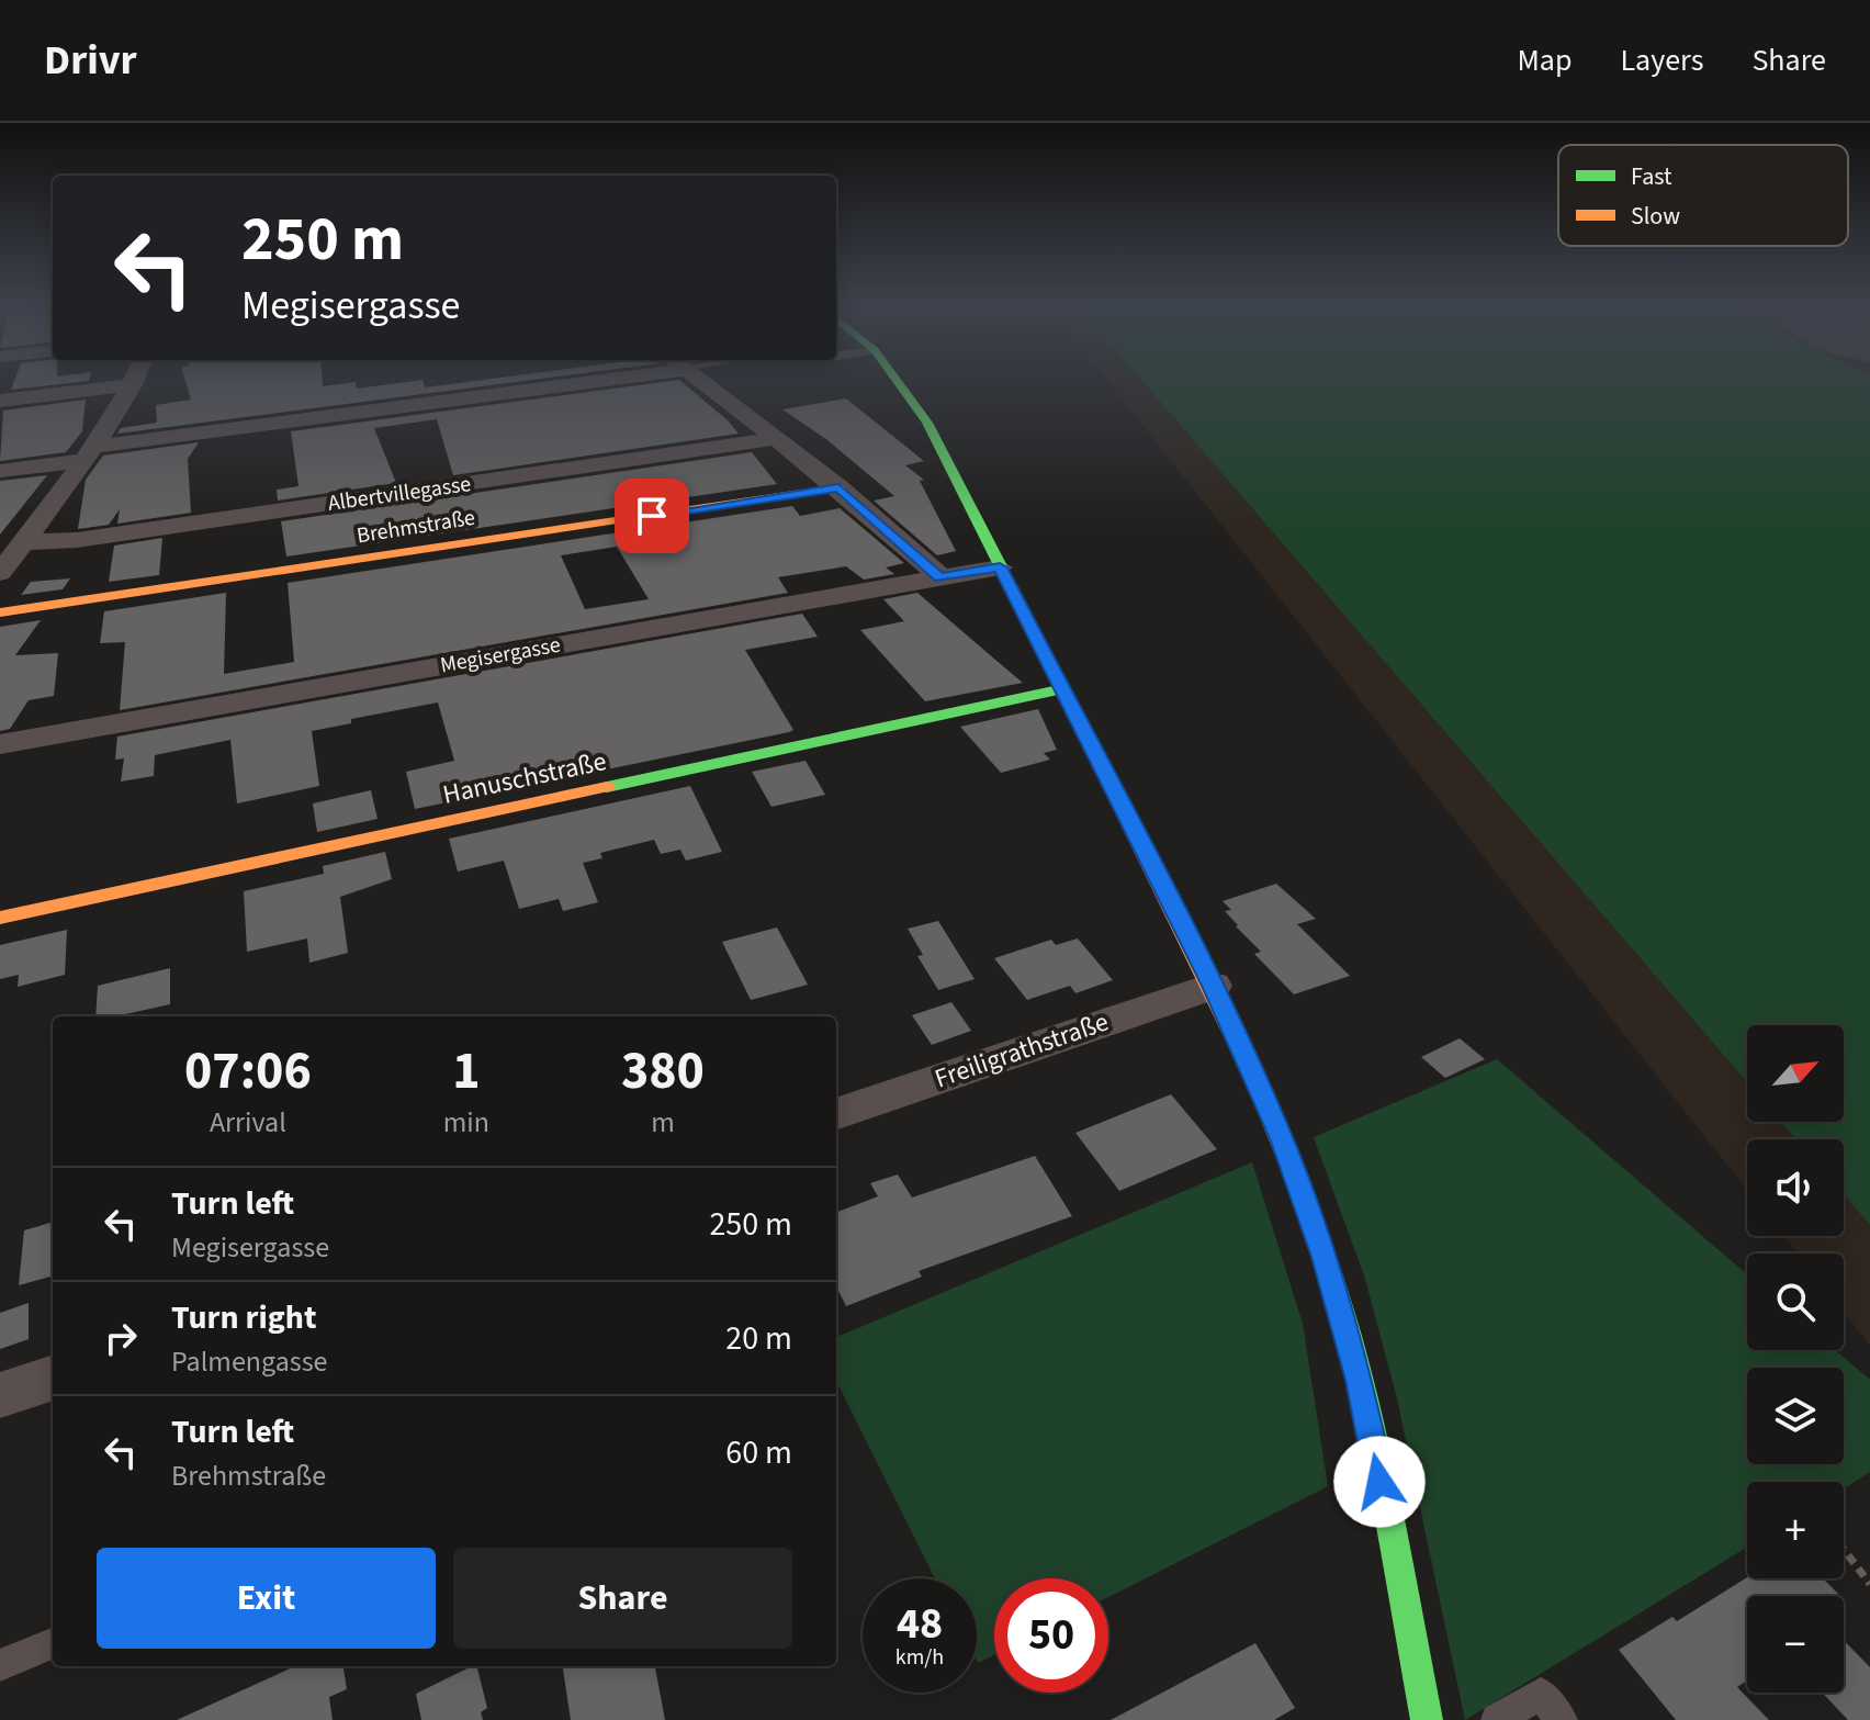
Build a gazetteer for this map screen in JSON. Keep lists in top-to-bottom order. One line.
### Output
{"streets":{"main road":["Brehmstraße","Hanuschstraße"],"street":["Albertvillegasse","Megisergasse","Freiligrathstraße"]},"legend":["Fast","Slow"],"north":"top right","page":{"header":"Drivr","nav":["Map","Layers","Share"],"turn":["250 m","Megisergasse"],"eta":["07:06","Arrival","1","min","380","m"],"map_buttons":["+","−"],"list":[{"name":"Turn left","note":"Megisergasse","value":"250 m"},{"name":"Turn right","note":"Palmengasse","value":"20 m"},{"name":"Turn left","note":"Brehmstraße","value":"60 m"}],"buttons":["Exit","Share"],"speed":"48 km/h","limit":"50"}}
